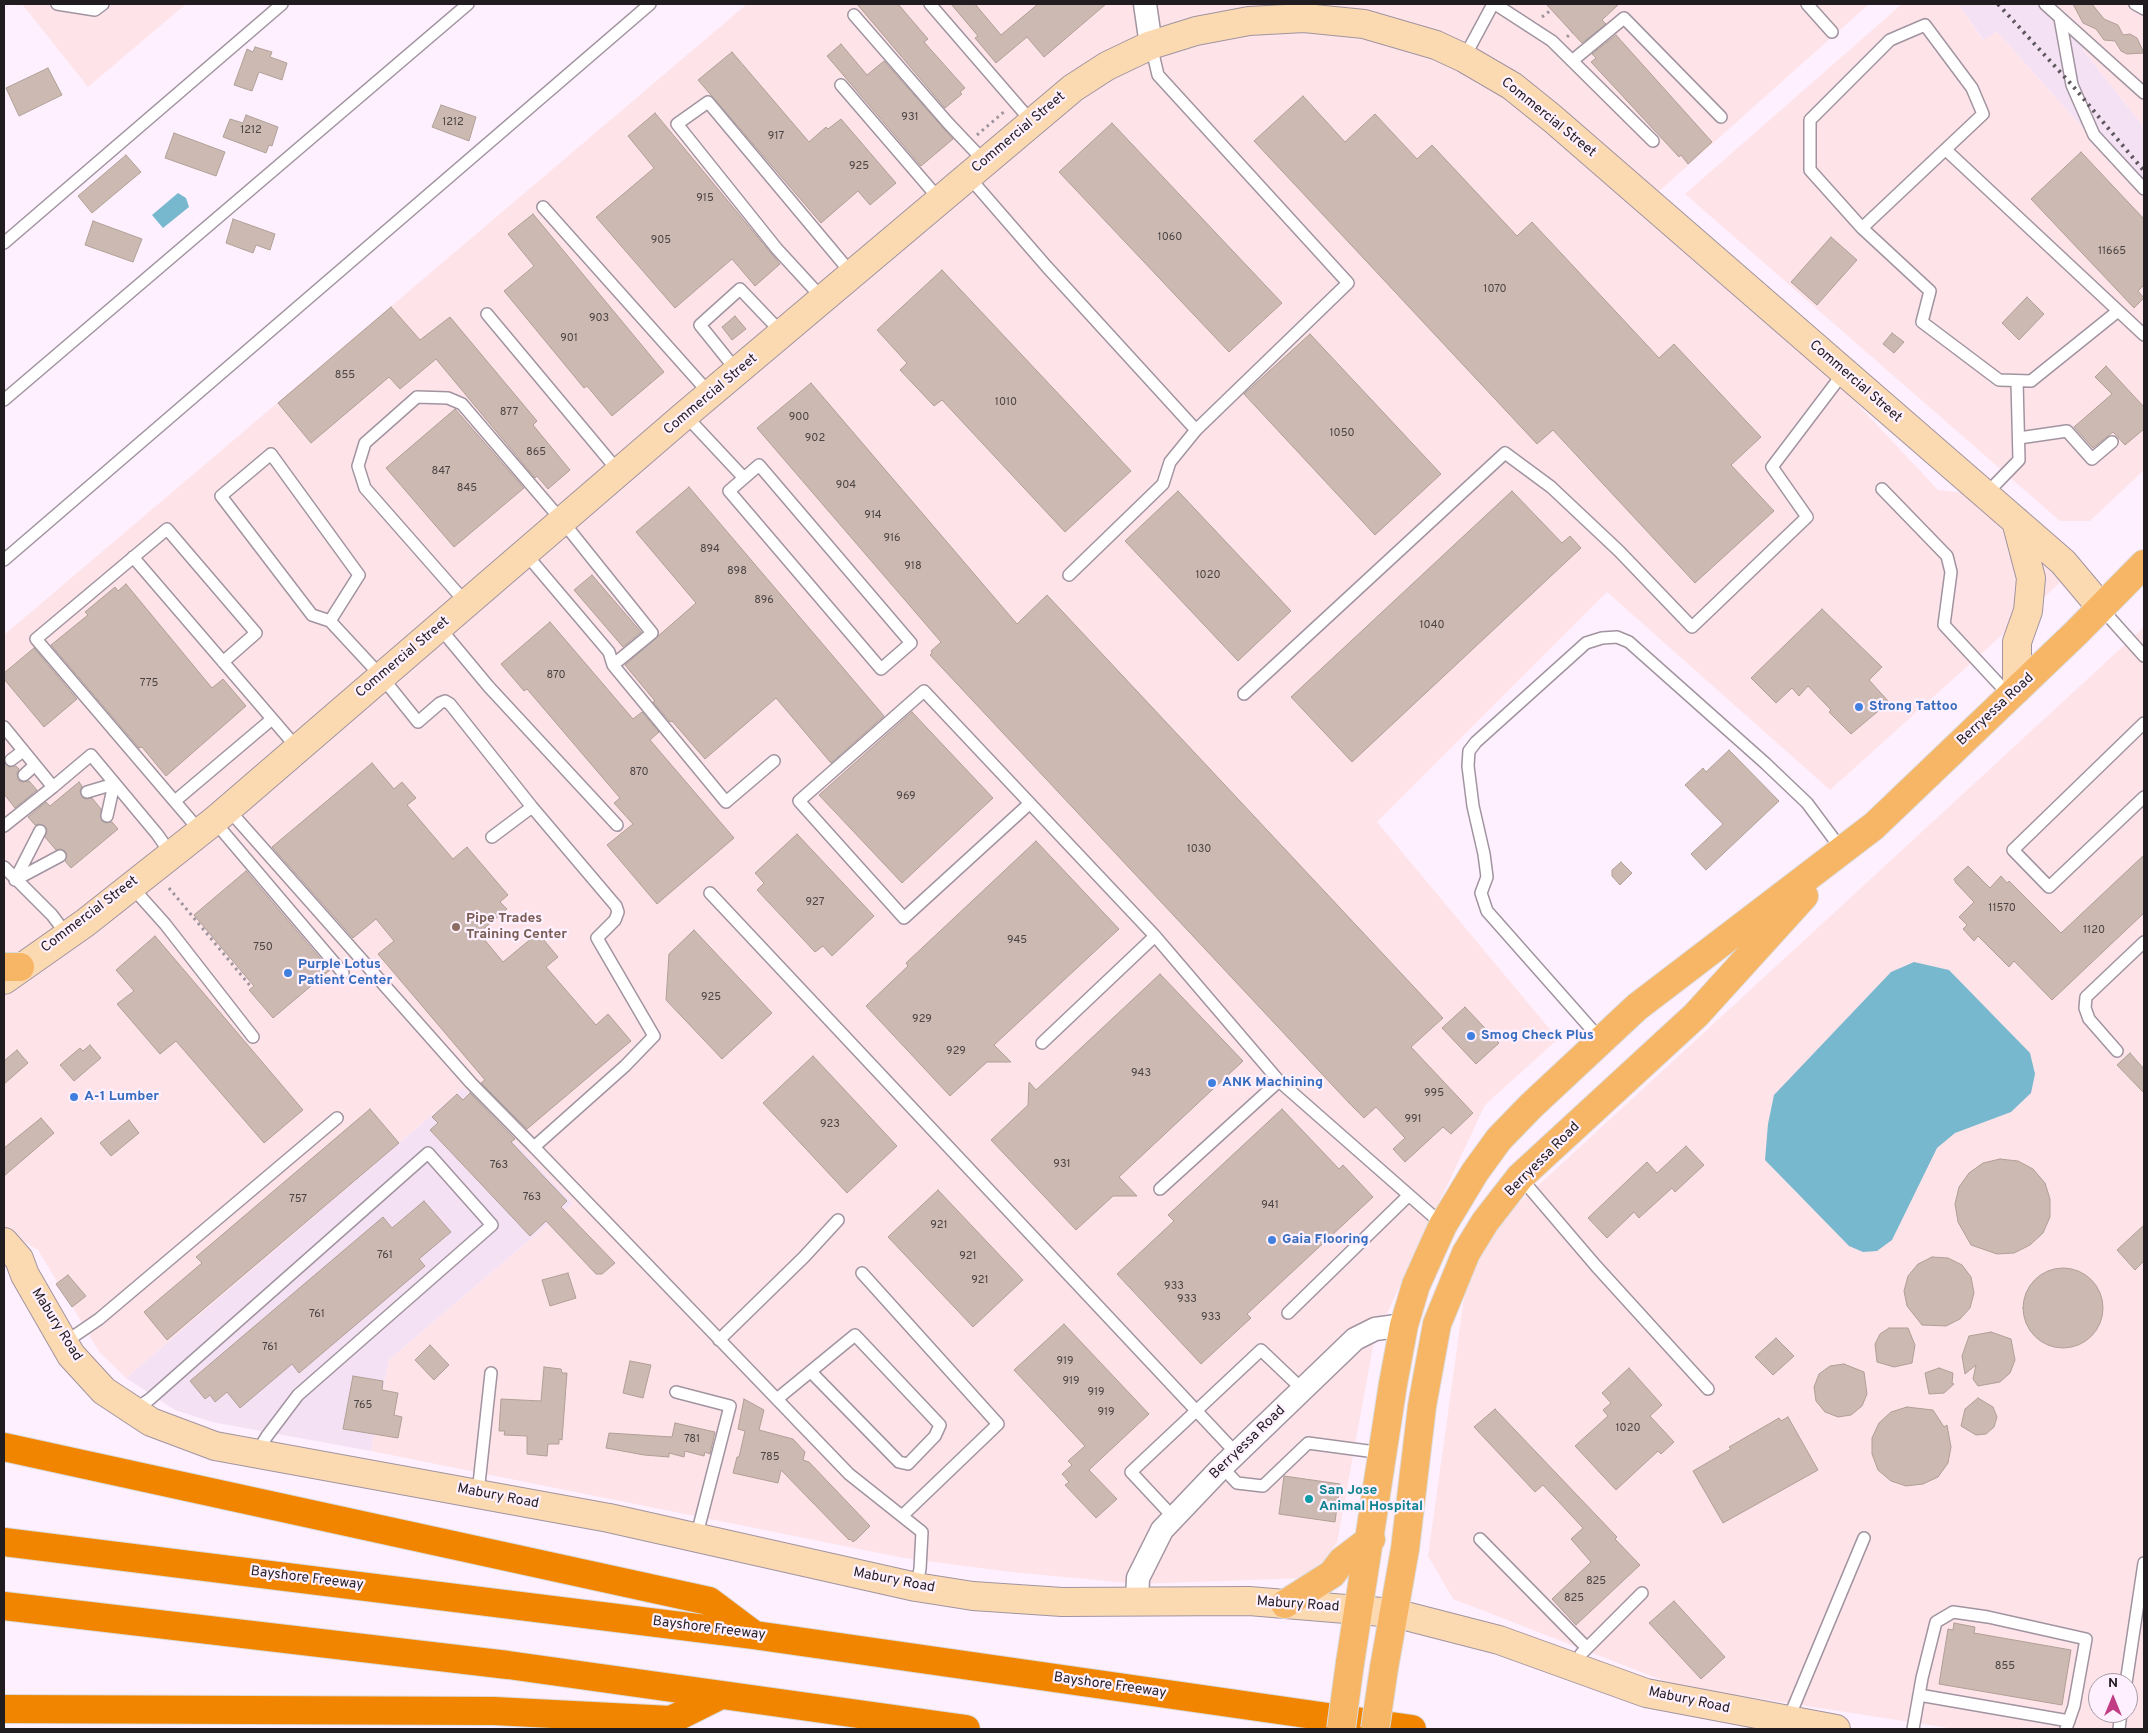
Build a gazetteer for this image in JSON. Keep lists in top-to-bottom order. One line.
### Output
{"streets":{"highway":["Bayshore Freeway"],"main road":["Commercial Street","Berryessa Road","Mabury Road"]},"crossings":[["Commercial Street","Berryessa Road"],["Berryessa Road","Mabury Road"]],"places":["Strong Tattoo","Pipe Trades Training Center","Purple Lotus Patient Center","Smog Check Plus","ANK Machining","A-1 Lumber","Gaia Flooring","San Jose Animal Hospital"],"house_numbers":["931","1212","1212","917","925","915","1060","905","11665","1070","903","901","855","1010","877","900","1050","902","865","847","904","845","914","916","894","918","898","1020","896","1040","870","775","870","969","1030","927","11570","1120","945","750","925","929","929","943","995","991","923","931","763","763","757","941","921","761","921","921","933","933","761","933","761","919","919","919","765","919","1020","781","785","825","825","855"],"north":"top"}
